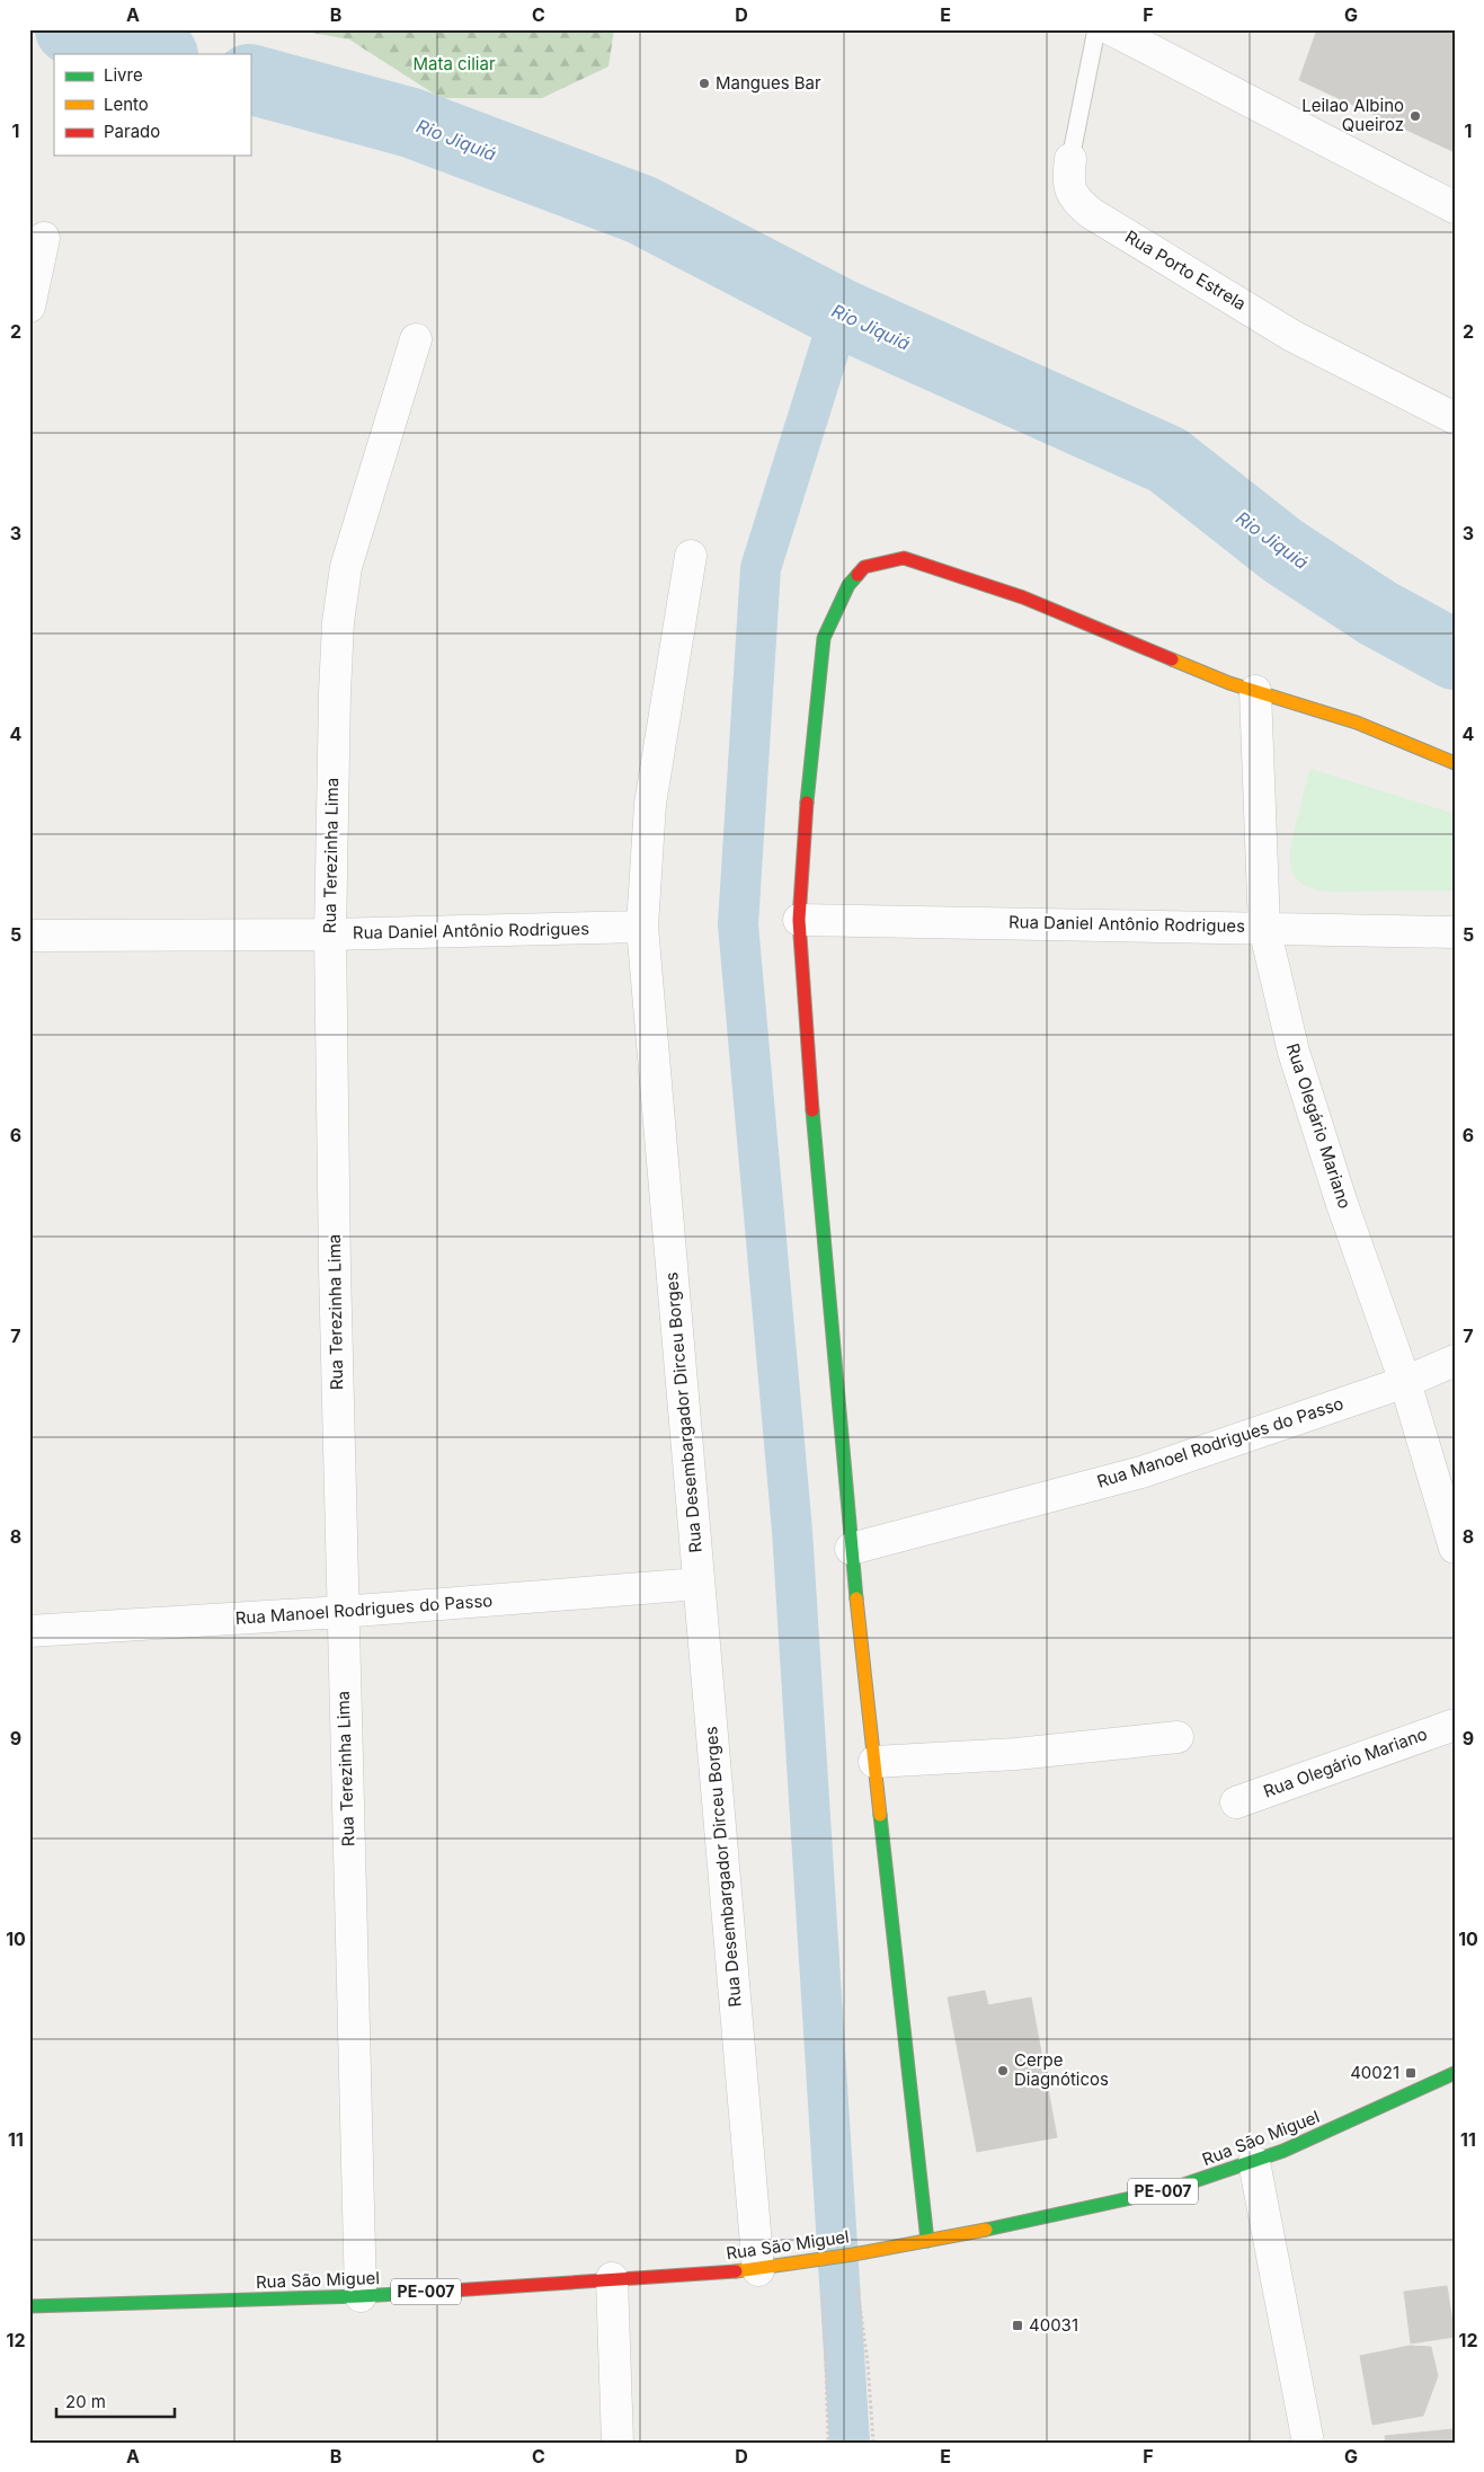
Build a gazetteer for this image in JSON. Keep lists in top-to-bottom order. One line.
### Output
{"streets":{"street":["Rua Porto Estrela","Rua Terezinha Lima","Rua Daniel Antônio Rodrigues","Rua Olegário Mariano","Rua Desembargador Dirceu Borges","Rua Manoel Rodrigues do Passo","Rua São Miguel","PE-007"]},"crossings":[["Rua Terezinha Lima","Rua Daniel Antônio Rodrigues"],["Rua Terezinha Lima","Rua Manoel Rodrigues do Passo"],["Rua Terezinha Lima","Rua São Miguel"],["Rua Daniel Antônio Rodrigues","Rua Olegário Mariano"],["Rua Daniel Antônio Rodrigues","Rua Desembargador Dirceu Borges"],["Rua Olegário Mariano","Rua Manoel Rodrigues do Passo"],["Rua Desembargador Dirceu Borges","Rua Manoel Rodrigues do Passo"],["Rua Desembargador Dirceu Borges","Rua São Miguel"]],"water":["Rio Jiquiá"],"parks":["Mata ciliar"],"places":{"other":["Mangues Bar","Leilao Albino Queiroz","Cerpe Diagnóticos"],"transit":["40021","40031"]},"legend":["Livre","Lento","Parado"],"scale_bar":"20 m","grid":{"columns":["A","B","C","D","E","F","G"],"rows":["1","2","3","4","5","6","7","8","9","10","11","12"]}}
